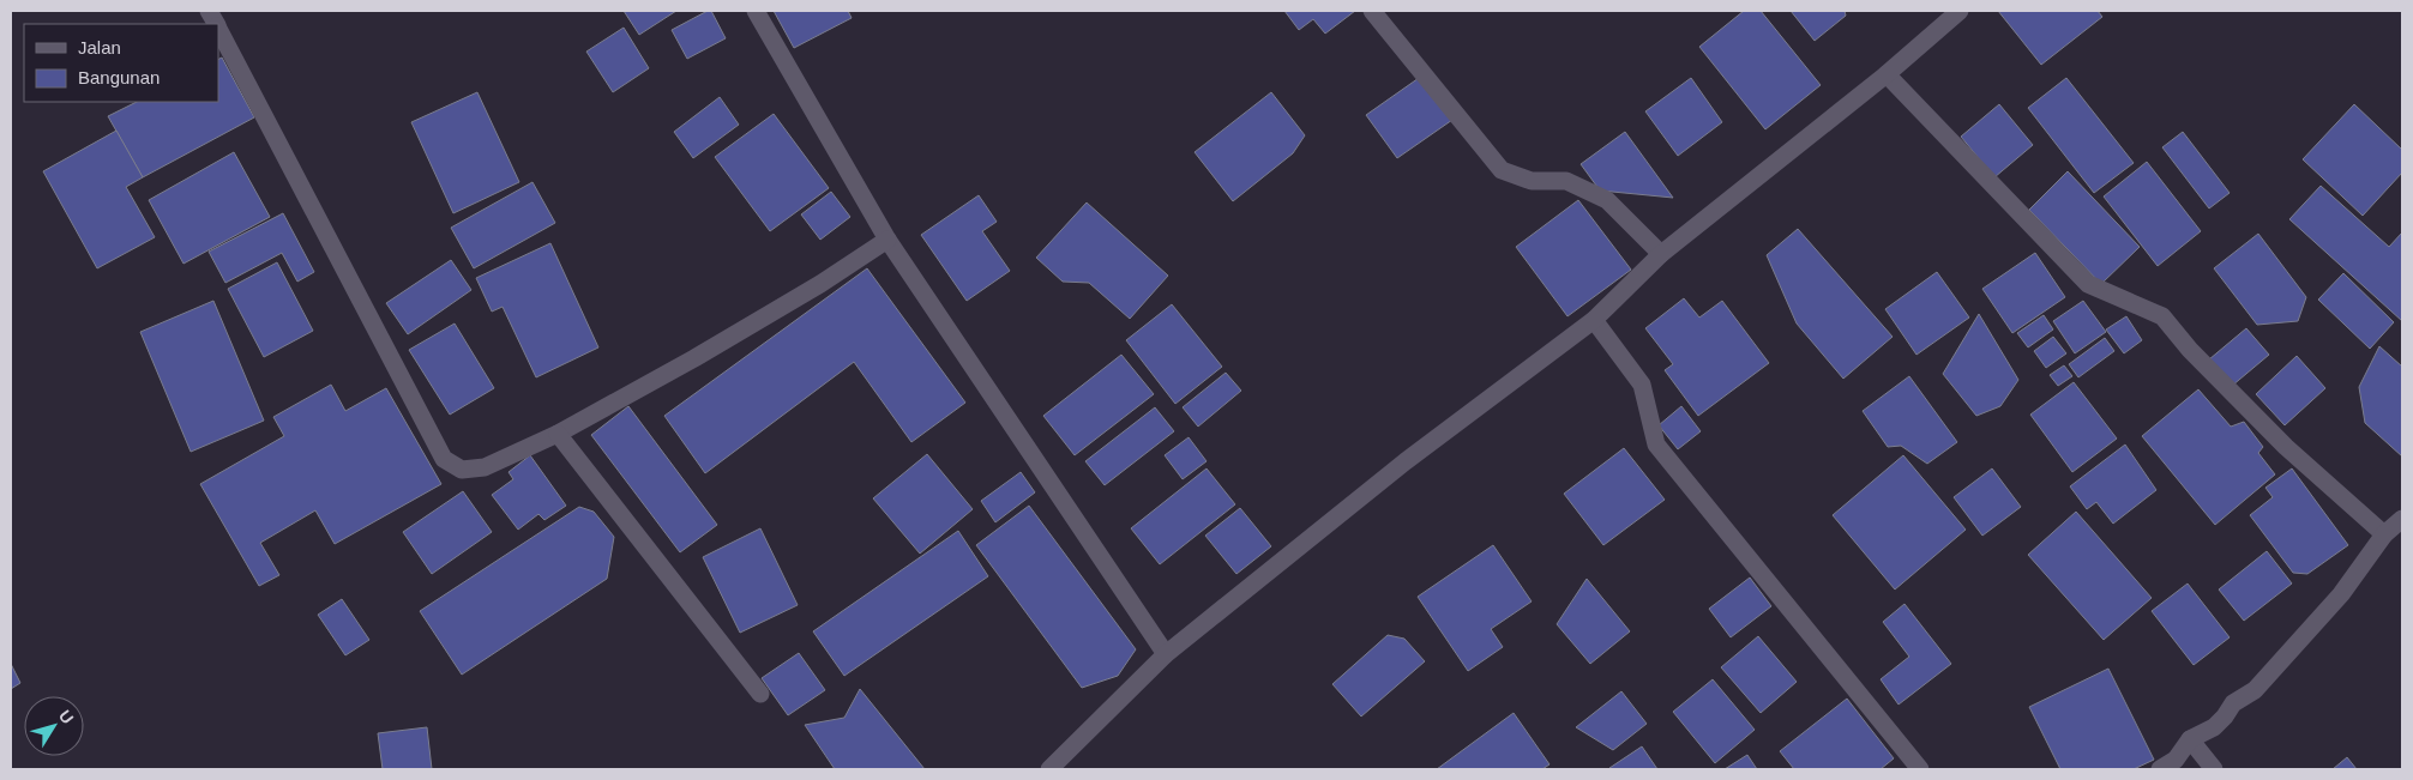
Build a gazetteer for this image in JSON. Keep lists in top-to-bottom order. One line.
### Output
{"legend":["Jalan","Bangunan"],"north":"top right"}
